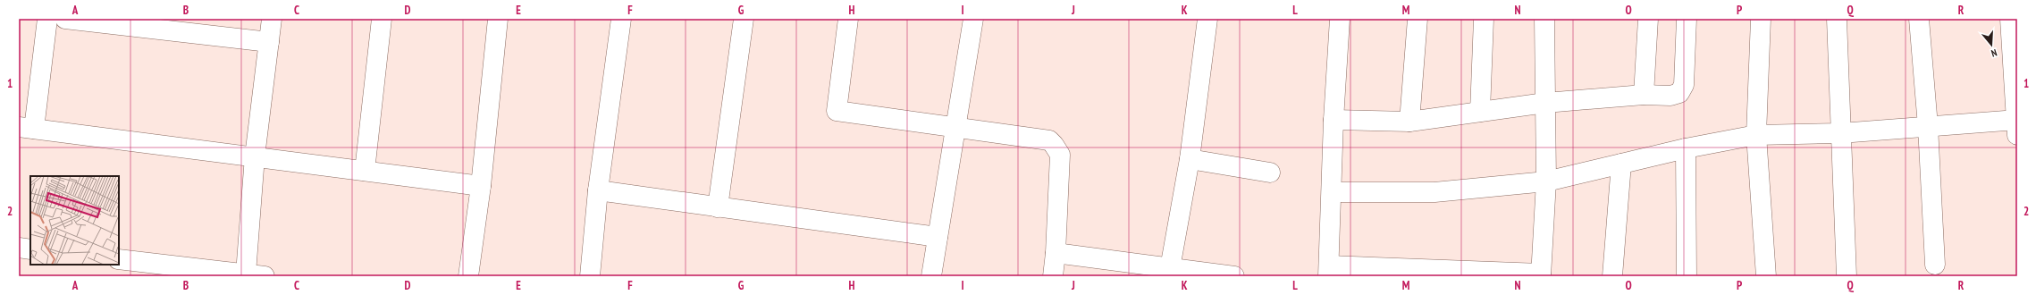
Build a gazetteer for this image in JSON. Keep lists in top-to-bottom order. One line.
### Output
{"north":"bottom","grid":{"columns":["A","B","C","D","E","F","G","H","I","J","K","L","M","N","O","P","Q","R"],"rows":["1","2"]}}
